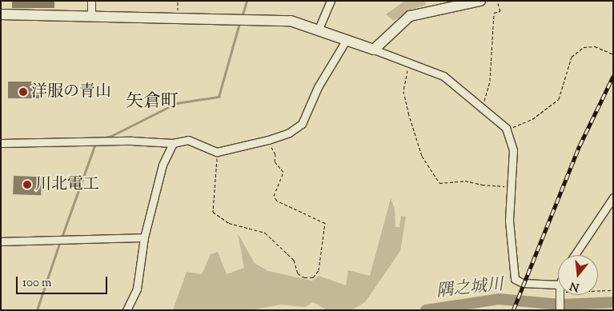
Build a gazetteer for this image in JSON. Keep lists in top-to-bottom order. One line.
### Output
{"districts":["矢倉町"],"water":["隅之城川"],"places":["洋服の青山","川北電工"],"scale_bar":"100 m","north":"bottom"}
